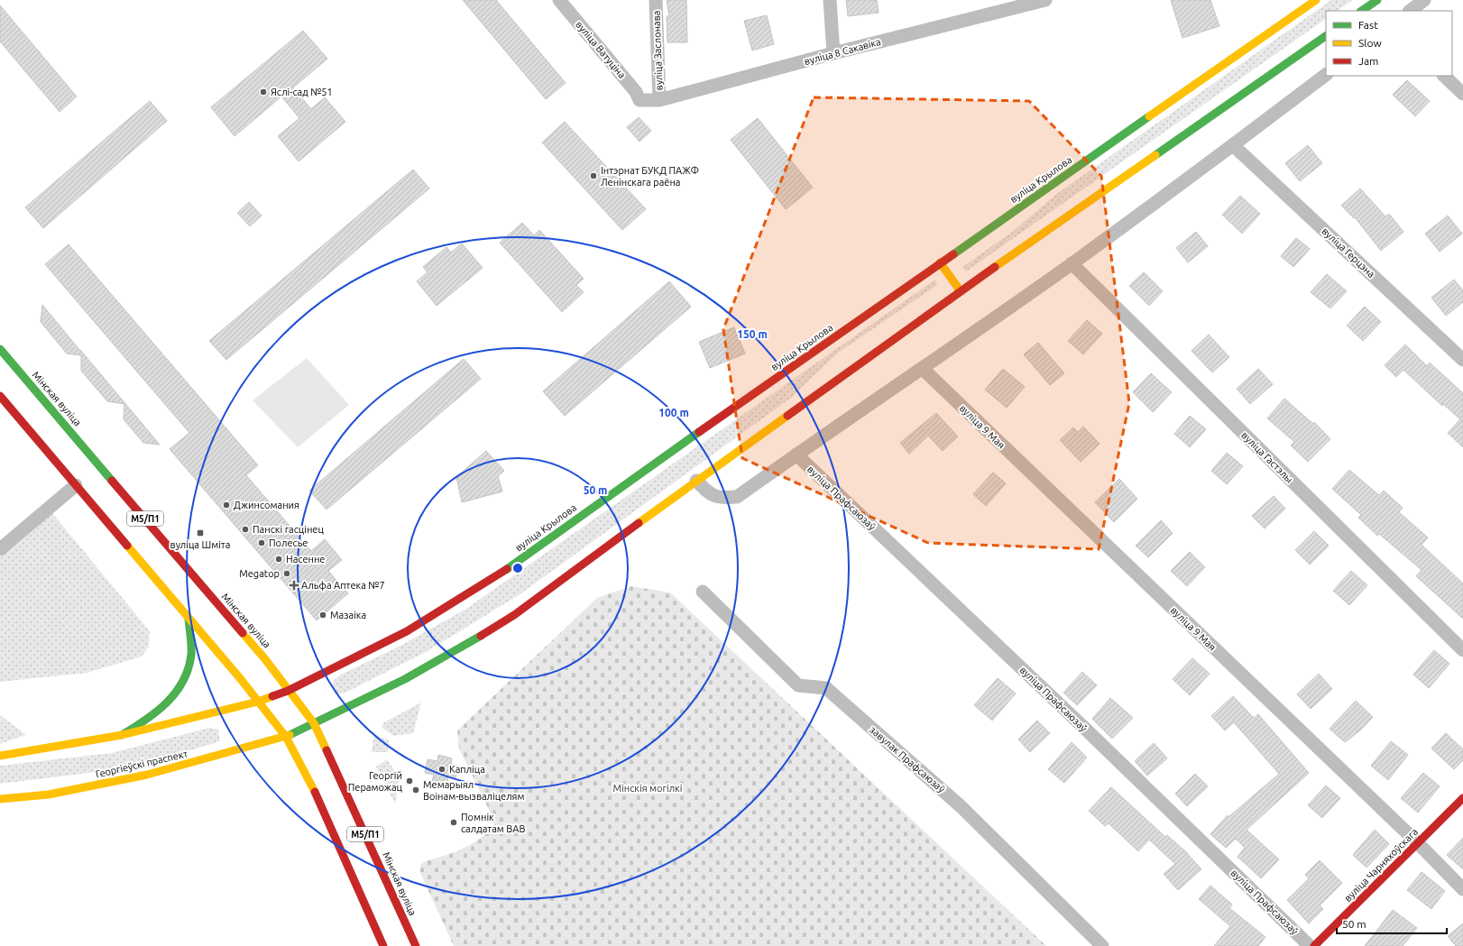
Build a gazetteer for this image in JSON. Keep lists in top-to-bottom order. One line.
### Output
{"streets":{"main road":["вуліца Крылова","Мінская вуліца","М5/П1","Георгіеўскі праспект","вуліца Чарняхоўскага"],"street":["вуліца Ватуціна","вуліца Заслонава","вуліца 8 Сакавіка","вуліца Герцэна","вуліца 9 Мая","вуліца Гастэлы","вуліца Прафсаюзаў","завулак Прафсаюзаў"]},"crossings":[["вуліца Ватуціна","вуліца 8 Сакавіка"],["вуліца Заслонава","вуліца 8 Сакавіка"],["вуліца Крылова","Мінская вуліца"],["вуліца Крылова","М5/П1"],["Мінская вуліца","Георгіеўскі праспект"],["вуліца 9 Мая","вуліца Чарняхоўскага"],["М5/П1","Георгіеўскі праспект"]],"parks":["Мінскія могілкі"],"places":{"other":["Яслі-сад №51","Інтэрнат БУКД ПАЖФ Ленінскага раёна","Джинсомания","Панскі гасцінец","Полесье","Насенне","Megatop","Мазаіка","Капліца","Георгій Пераможац","Мемарыял Воінам-вызваліцелям","Помнік салдатам ВАВ"],"transit":["вуліца Шміта"],"health":["Альфа Аптека №7"]},"legend":["Fast","Slow","Jam"],"scale_bar":"50 m","rings":["150 m","100 m","50 m"]}
